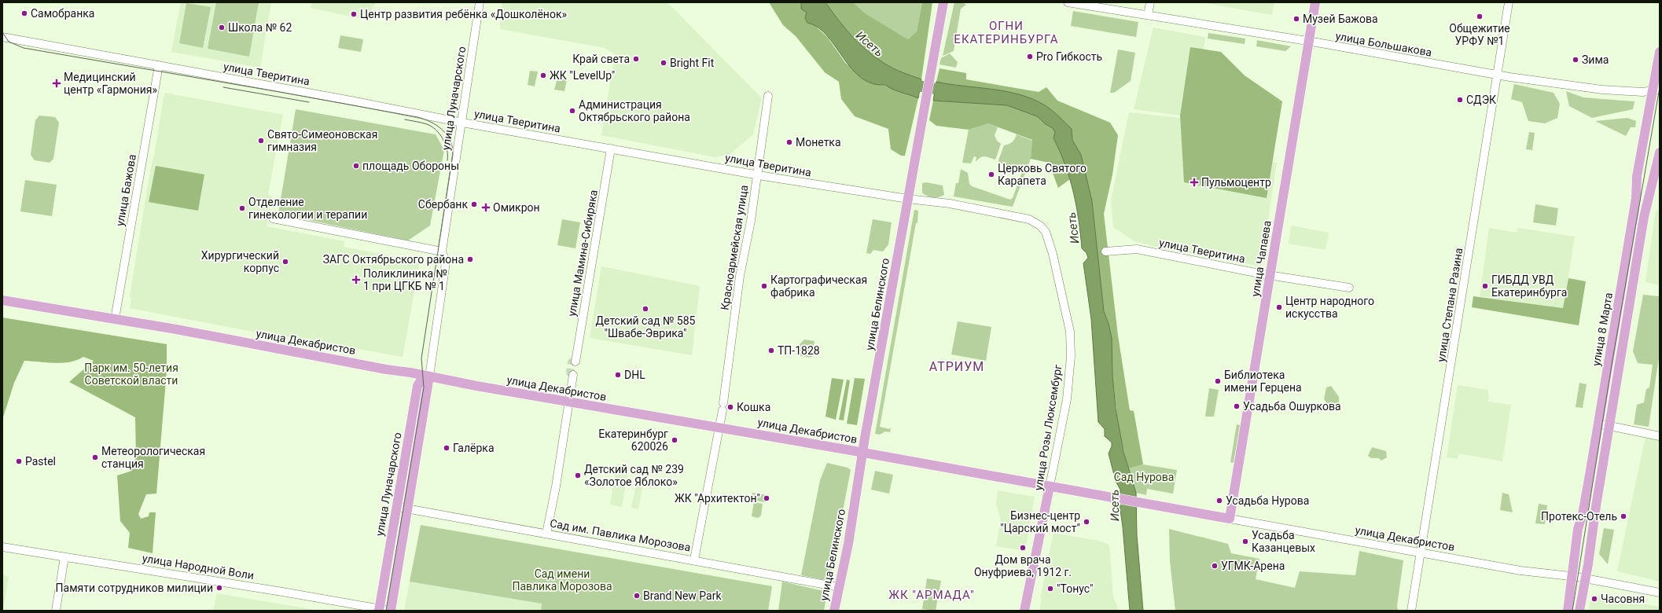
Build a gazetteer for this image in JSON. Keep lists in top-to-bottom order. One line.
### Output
{"streets":{"main road":["улица Луначарского","улица Чапаева","улица Белинского","улица 8 Марта","улица Декабристов","улица Розы Люксембург"],"street":["улица Большакова","улица Тверитина","улица Бажова","Красноармейская улица","улица Мамина-Сибиряка","улица Степана Разина","Сад им. Павлика Морозова","улица Народной Воли"]},"crossings":[["улица Большакова","улица Чапаева"],["улица Большакова","улица Степана Разина"],["улица Большакова","улица 8 Марта"],["улица Тверитина","улица Луначарского"],["улица Тверитина","улица Бажова"],["улица Тверитина","Красноармейская улица"],["улица Тверитина","улица Мамина-Сибиряка"],["улица Тверитина","улица Чапаева"],["улица Тверитина","улица Белинского"],["улица Тверитина","улица Розы Люксембург"],["улица Луначарского","улица Декабристов"],["улица Луначарского","Сад им. Павлика Морозова"],["улица Луначарского","улица Народной Воли"],["улица Бажова","улица Декабристов"],["Красноармейская улица","улица Декабристов"],["Красноармейская улица","Сад им. Павлика Морозова"],["улица Чапаева","улица Декабристов"],["улица Белинского","улица Декабристов"],["улица Белинского","Сад им. Павлика Морозова"],["улица Степана Разина","улица Декабристов"],["улица 8 Марта","улица Декабристов"],["улица Декабристов","улица Розы Люксембург"]],"districts":["ОГНИ ЕКАТЕРИНБУРГА","АТРИУМ","ЖК \"АРМАДА\""],"water":["Исеть"],"parks":["Парк им. 50-летия Советской власти","Сад Нурова","Сад имени Павлика Морозова"],"places":{"other":["Самобранка","Центр развития ребёнка «Дошколёнок»","Общежитие УРФУ №1","Музей Бажова","Школа № 62","Pro Гибкость","Край света","Зима","Bright Fit","ЖК \"LevelUp\"","СДЭК","Администрация Октябрьского района","Свято-Симеоновская гимназия","Монетка","площадь Обороны","Церковь Святого Карапета","Сбербанк","Отделение гинекологии и терапии","ЗАГС Октябрьского района","Хирургический корпус","Картографическая фабрика","ГИБДД УВД Екатеринбурга","Центр народного искусства","Детский сад № 585 \"Швабе-Эврика\"","ТП-1828","DHL","Библиотека имени Герцена","Усадьба Ошуркова","Кошка","Екатеринбург 620026","Галёрка","Метеорологическая станция","Pastel","Детский сад № 239 «Золотое Яблоко»","ЖК \"Архитектон\"","Усадьба Нурова","Протекс-Отель","Бизнес-центр \"Царский мост\"","Усадьба Казанцевых","Дом врача Онуфриева, 1912 г.","УГМК-Арена","Памяти сотрудников милиции","\"Тонус\"","Brand New Park","Часовня"],"health":["Медицинский центр «Гармония»","Пульмоцентр","Омикрон","Поликлиника № 1 при ЦГКБ № 1"]}}
